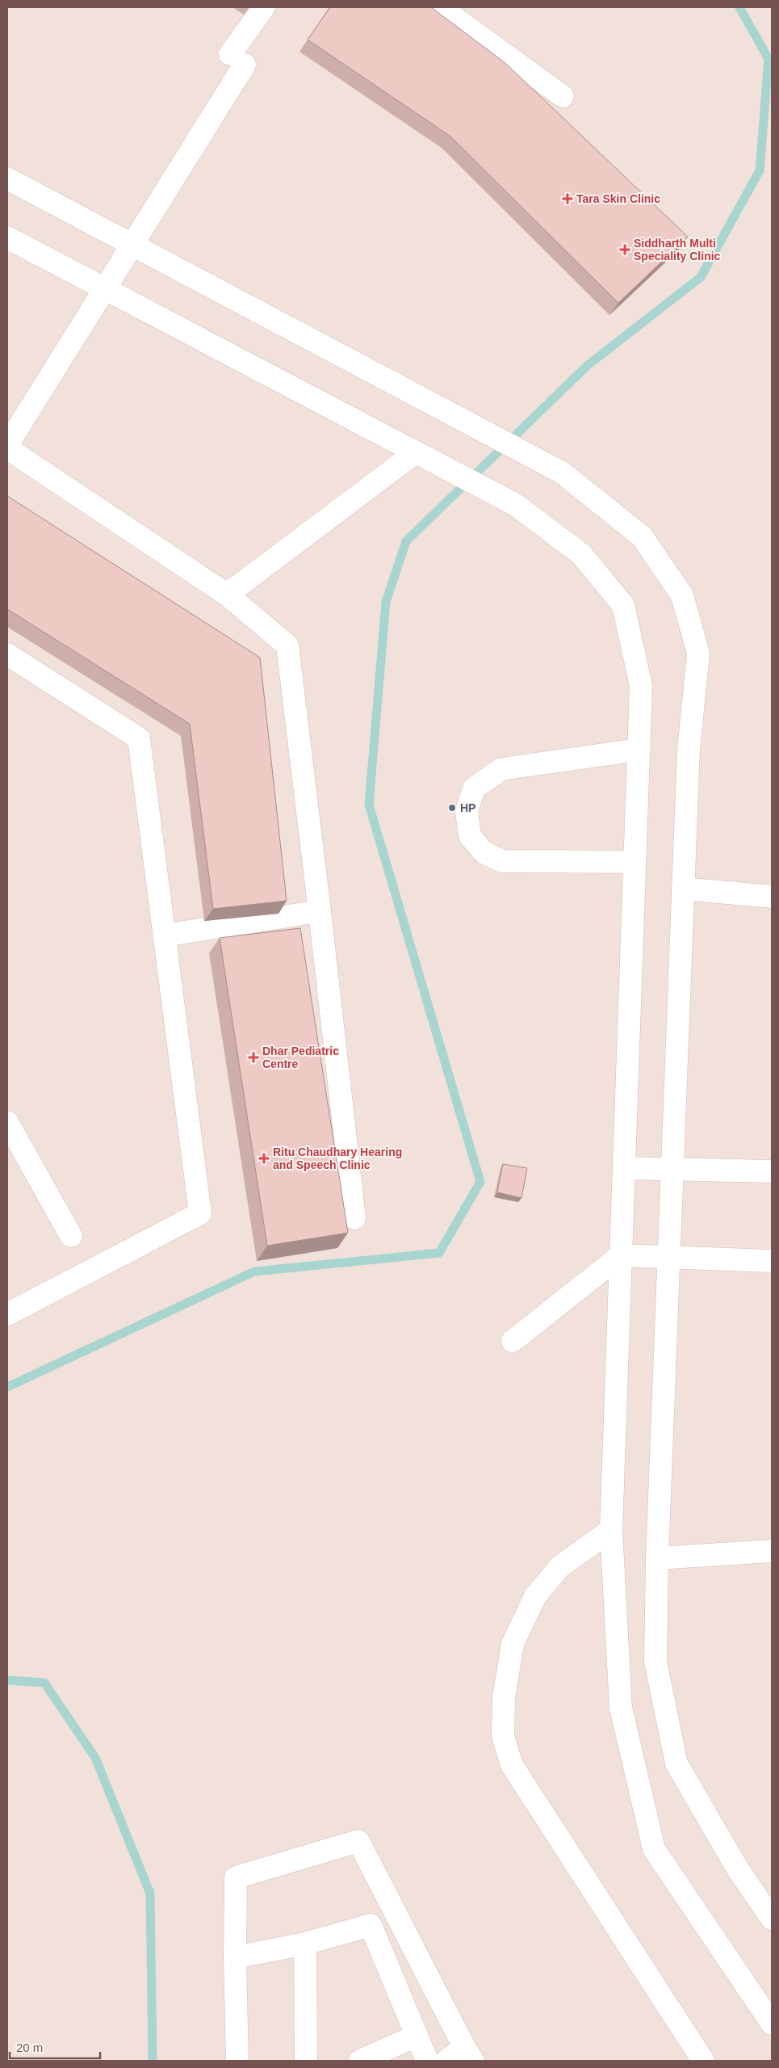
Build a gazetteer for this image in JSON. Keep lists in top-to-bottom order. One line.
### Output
{"places":{"health":["Tara Skin Clinic","Siddharth Multi Speciality Clinic","Dhar Pediatric Centre","Ritu Chaudhary Hearing and Speech Clinic"],"other":["HP"]},"scale_bar":"20 m"}
